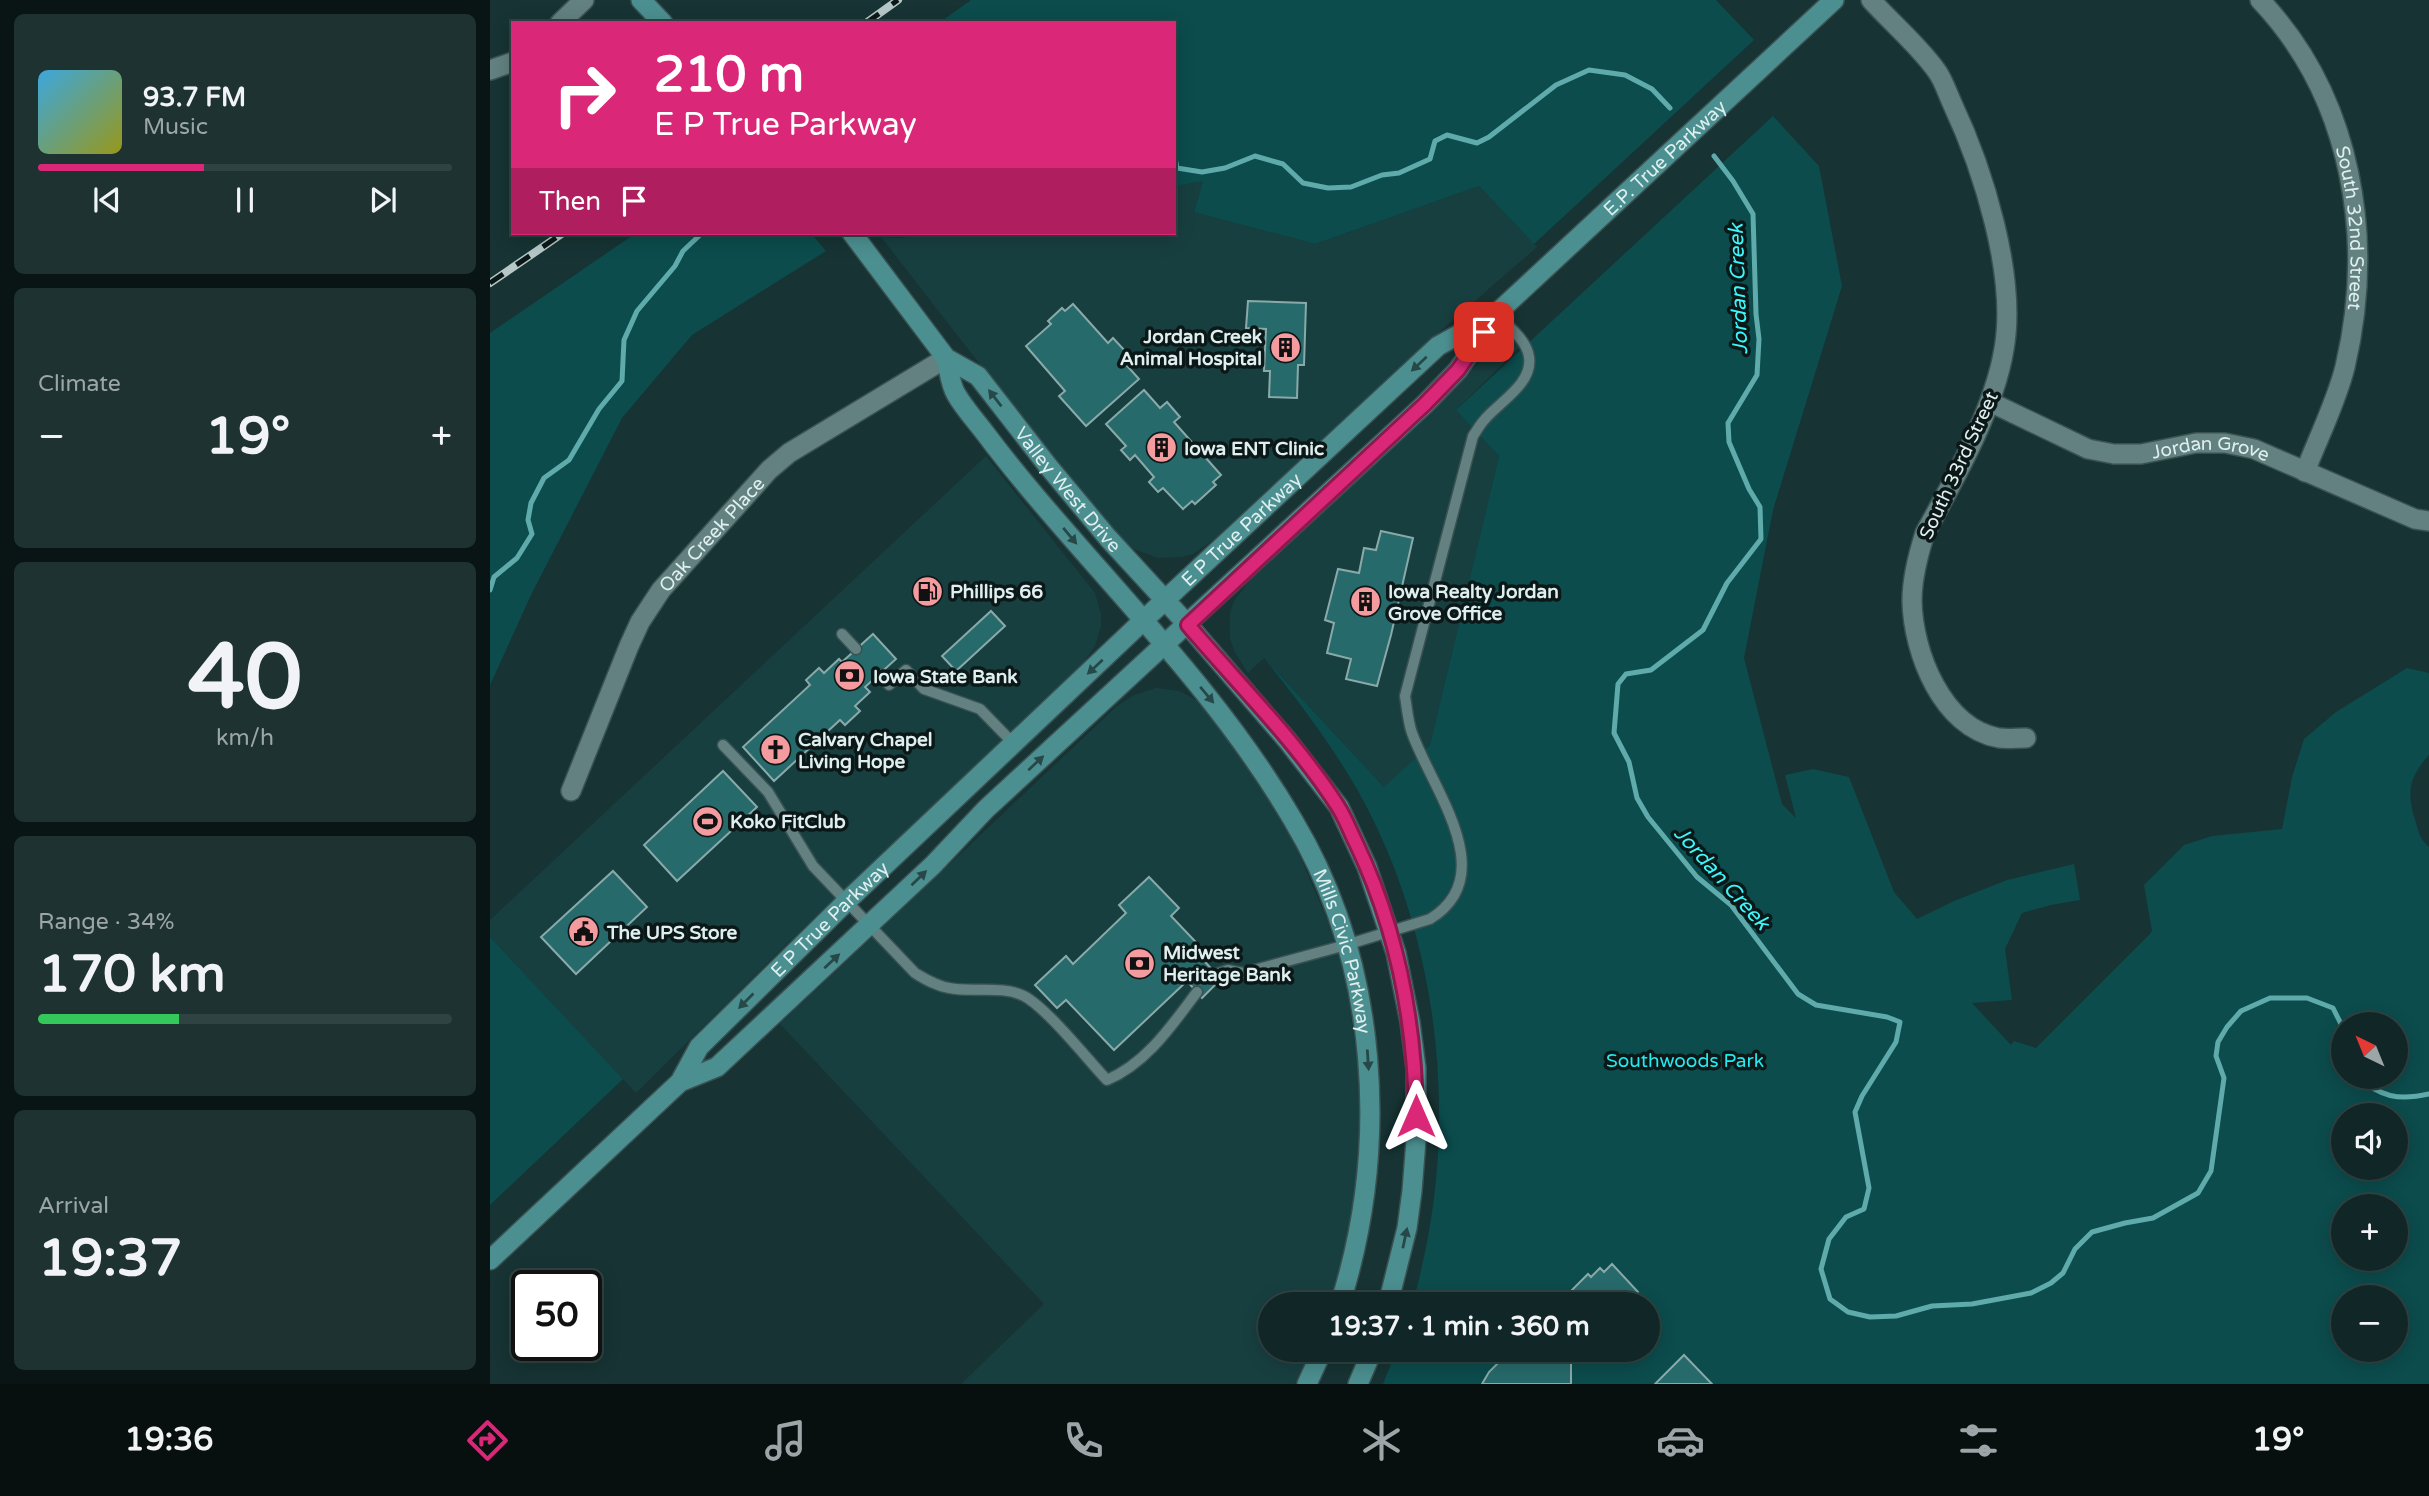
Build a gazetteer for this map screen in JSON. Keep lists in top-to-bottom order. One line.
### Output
{"streets":{"main road":["E.P. True Parkway","Valley West Drive","E P True Parkway","Mills Civic Parkway"],"street":["South 32nd Street","Jordan Grove","South 33rd Street","Oak Creek Place"]},"crossings":[["E.P. True Parkway","E P True Parkway"],["South 32nd Street","Jordan Grove"],["Jordan Grove","South 33rd Street"],["Valley West Drive","E P True Parkway"],["Valley West Drive","Oak Creek Place"],["Valley West Drive","Mills Civic Parkway"],["E P True Parkway","Mills Civic Parkway"]],"water":["Jordan Creek"],"parks":["Southwoods Park"],"places":{"building":["Jordan Creek Animal Hospital","Iowa ENT Clinic","Iowa Realty Jordan Grove Office"],"fuel station":["Phillips 66"],"bank":["Iowa State Bank","Midwest Heritage Bank"],"church":["Calvary Chapel Living Hope"],"sports":["Koko FitClub"],"public building":["The UPS Store"]},"north":"top left","page":{"turn":["210 m","E P True Parkway"],"song":["93.7 FM","Music"],"then":"Then","tile":["Climate",["40","km/h"],["Range · 34%","170 km"],["Arrival","19:37"]],"heat":["−","19°","+"],"map_buttons":["+","−"],"limit":"50","trip":"19:37 · 1 min · 360 m","tabs":["19:36","19°"]}}
